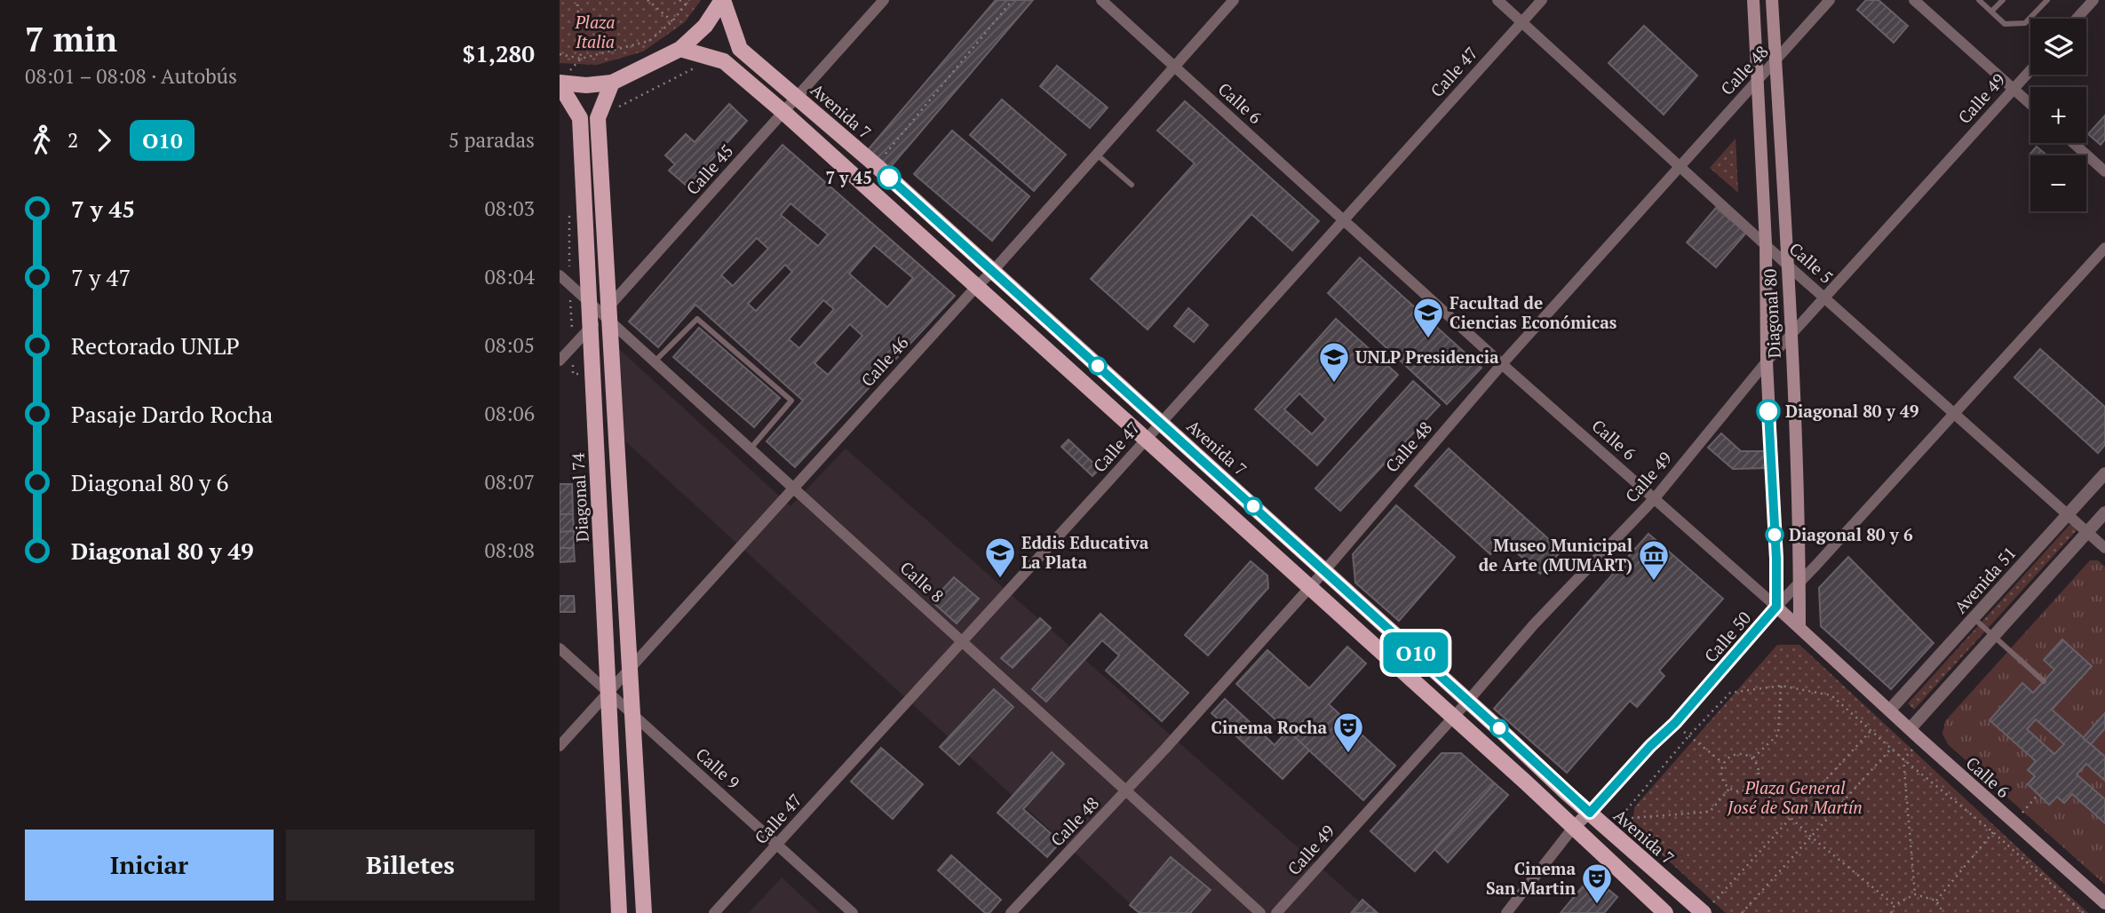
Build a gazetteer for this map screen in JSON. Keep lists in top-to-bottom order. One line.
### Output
{"streets":{"main road":["Calle 6","Avenida 7","Diagonal 80","Diagonal 74","Calle 50"],"street":["Calle 48","Calle 47","Calle 49","Calle 45","Calle 5","Calle 46","Avenida 51","Calle 8","Calle 9"]},"crossings":[["Calle 48","Calle 6"],["Calle 48","Avenida 7"],["Calle 48","Calle 5"],["Calle 48","Diagonal 80"],["Calle 48","Calle 8"],["Calle 47","Calle 6"],["Calle 47","Avenida 7"],["Calle 47","Calle 5"],["Calle 47","Calle 8"],["Calle 47","Calle 9"],["Calle 49","Calle 6"],["Calle 49","Avenida 7"],["Calle 49","Calle 5"],["Calle 49","Diagonal 80"],["Calle 6","Diagonal 80"],["Calle 6","Calle 46"],["Calle 6","Avenida 51"],["Calle 6","Calle 50"],["Avenida 7","Calle 45"],["Avenida 7","Calle 46"],["Avenida 7","Calle 50"],["Calle 45","Diagonal 74"],["Calle 45","Calle 8"],["Calle 5","Diagonal 80"],["Calle 5","Avenida 51"],["Calle 5","Calle 50"],["Diagonal 80","Calle 50"],["Calle 46","Diagonal 74"],["Calle 46","Calle 8"],["Calle 46","Calle 9"],["Diagonal 74","Calle 8"],["Diagonal 74","Calle 9"]],"parks":["Plaza Italia","Plaza General José de San Martín"],"places":{"other":["7 y 45","Diagonal 80 y 49","Diagonal 80 y 6"],"school or university":["Facultad de Ciencias Económicas","UNLP Presidencia","Eddis Educativa La Plata"],"museum":["Museo Municipal de Arte (MUMART)"],"theatre":["Cinema Rocha","Cinema San Martin"]},"lines":["bus line O10"],"page":{"heading":["7 min","08:01 – 08:08 · Autobús","$1,280"],"on_map":"O10","map_buttons":["+","−"],"legs":["2","O10","5 paradas"],"list":[{"name":"7 y 45","value":"08:03"},{"name":"7 y 47","value":"08:04"},{"name":"Rectorado UNLP","value":"08:05"},{"name":"Pasaje Dardo Rocha","value":"08:06"},{"name":"Diagonal 80 y 6","value":"08:07"},{"name":"Diagonal 80 y 49","value":"08:08"}],"buttons":["Iniciar","Billetes"]}}
